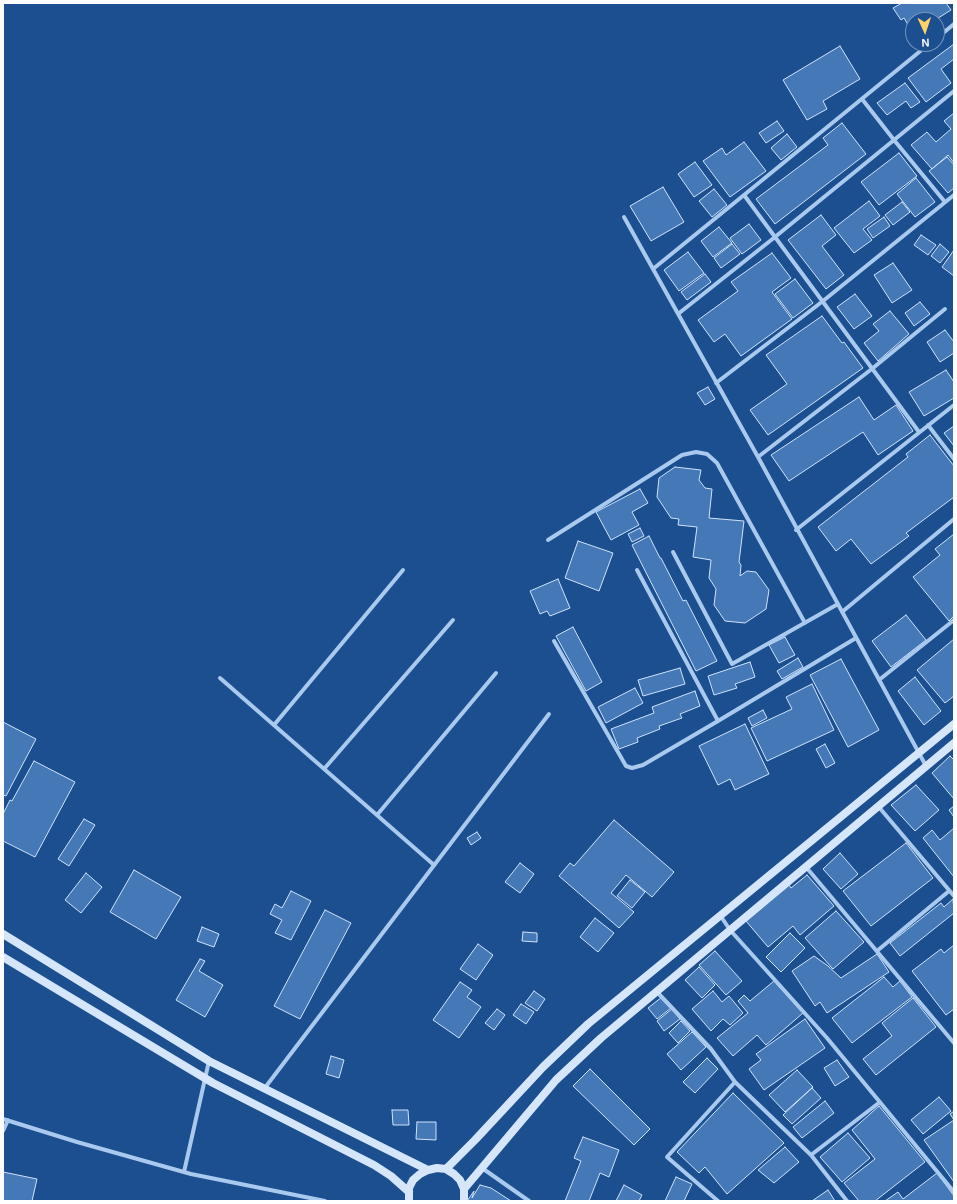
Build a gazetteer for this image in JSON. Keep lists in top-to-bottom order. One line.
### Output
{"north":"bottom"}
